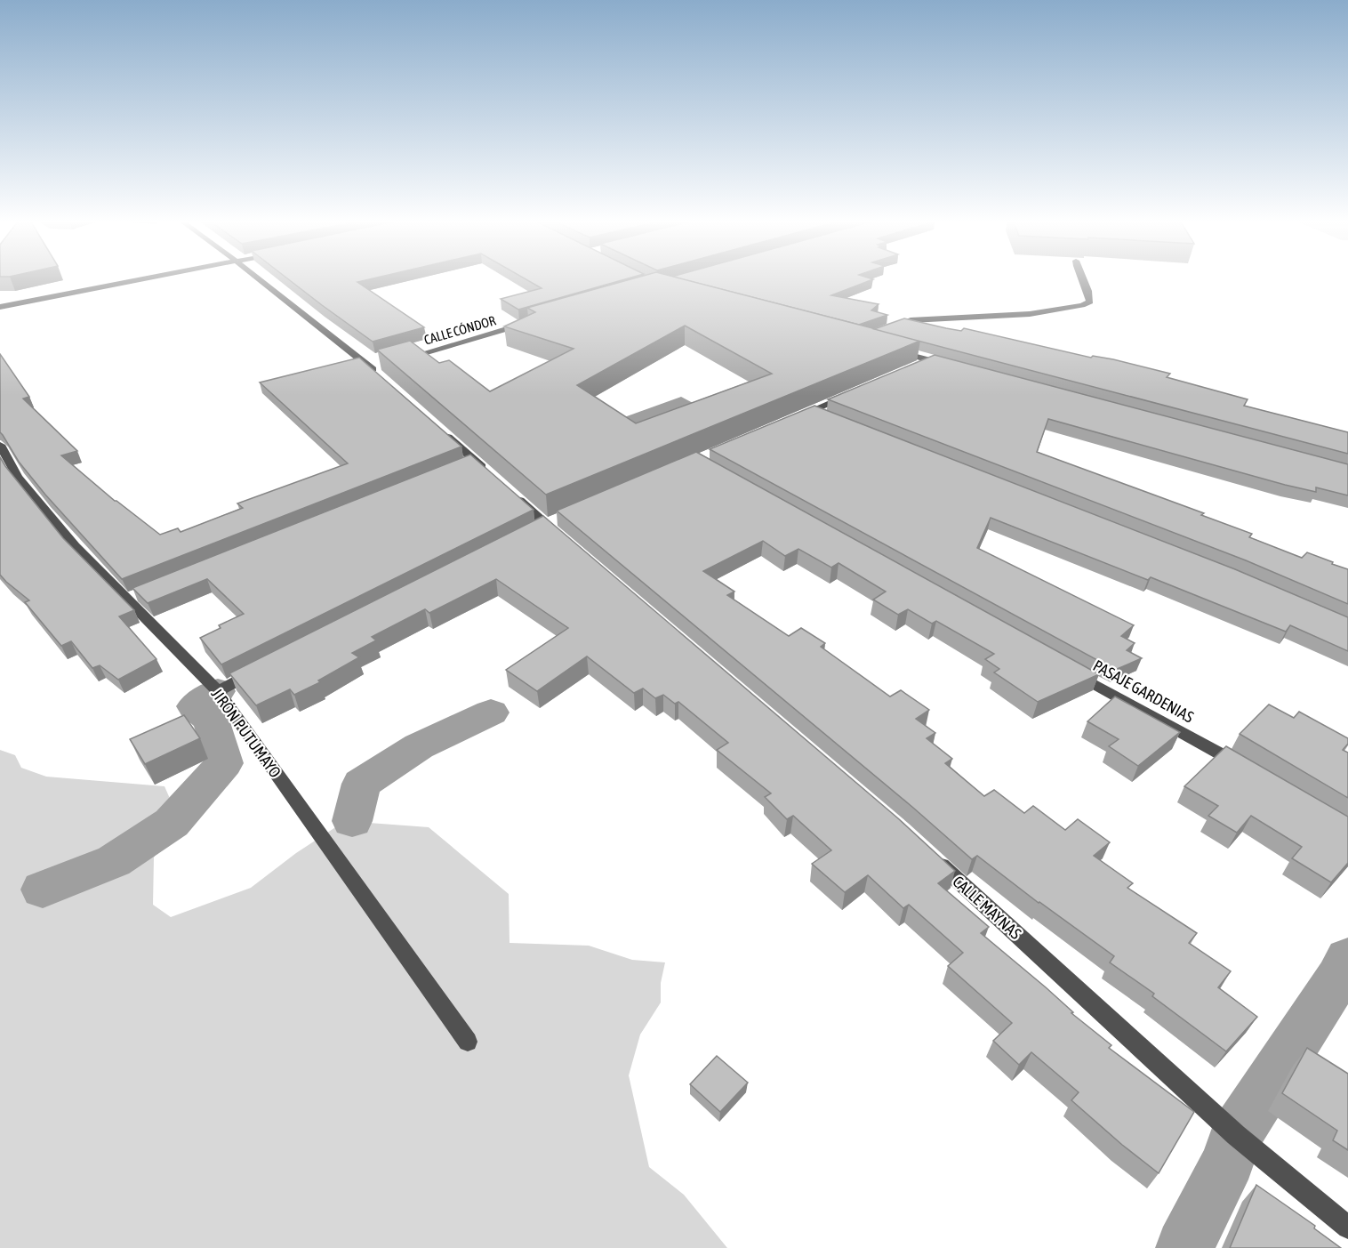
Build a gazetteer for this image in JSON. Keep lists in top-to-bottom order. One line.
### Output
{"streets":{"street":["CALLE CÓNDOR","PASAJE GARDENIAS","JIRÓN PUTUMAYO","CALLE MAYNAS"]}}
